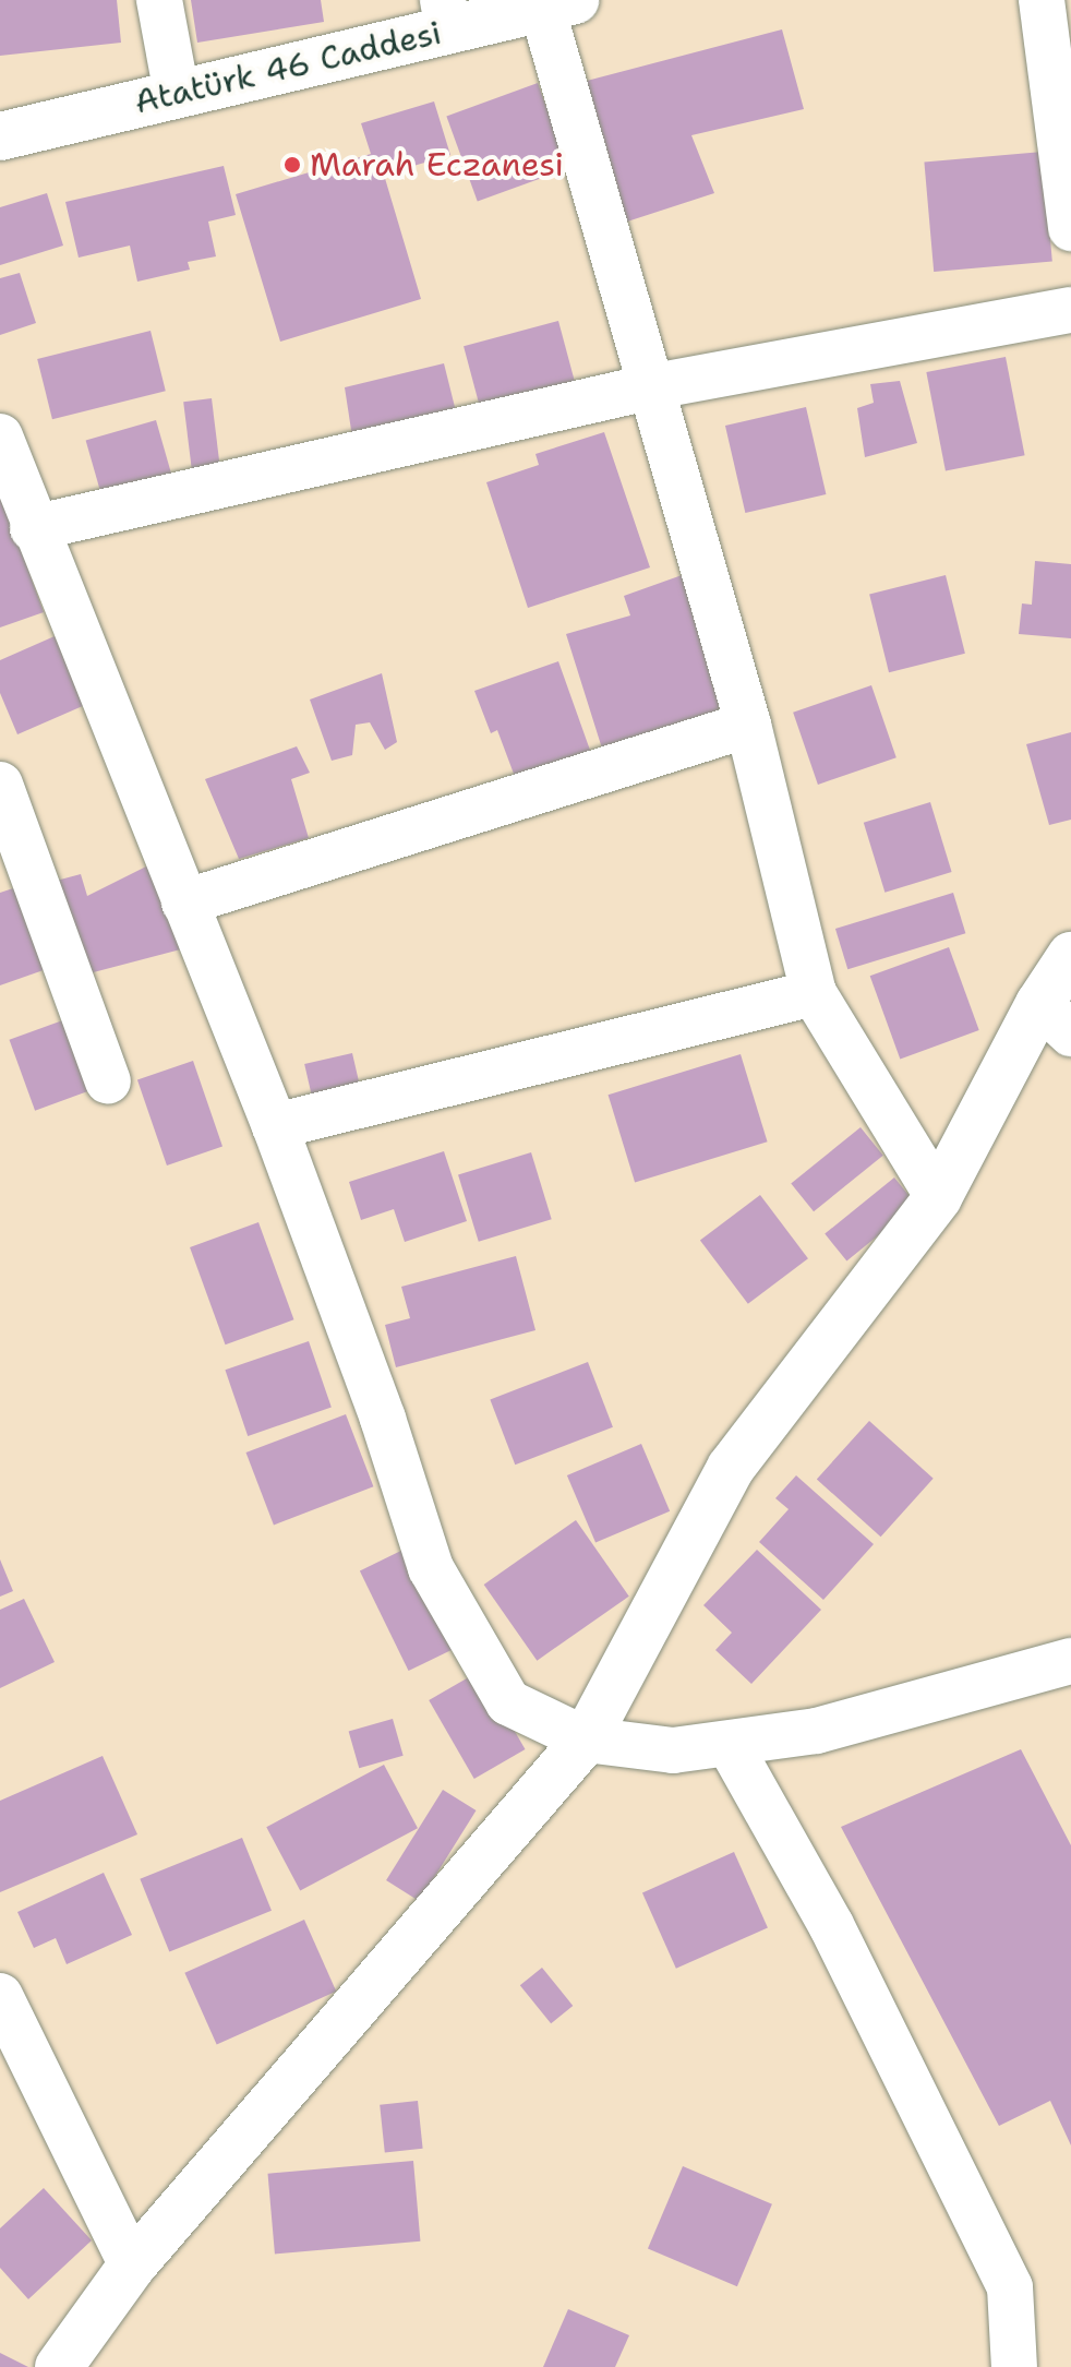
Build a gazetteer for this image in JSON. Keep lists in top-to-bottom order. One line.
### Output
{"streets":{"street":["Atatürk 46 Caddesi"]},"places":["Marah Eczanesi"]}
